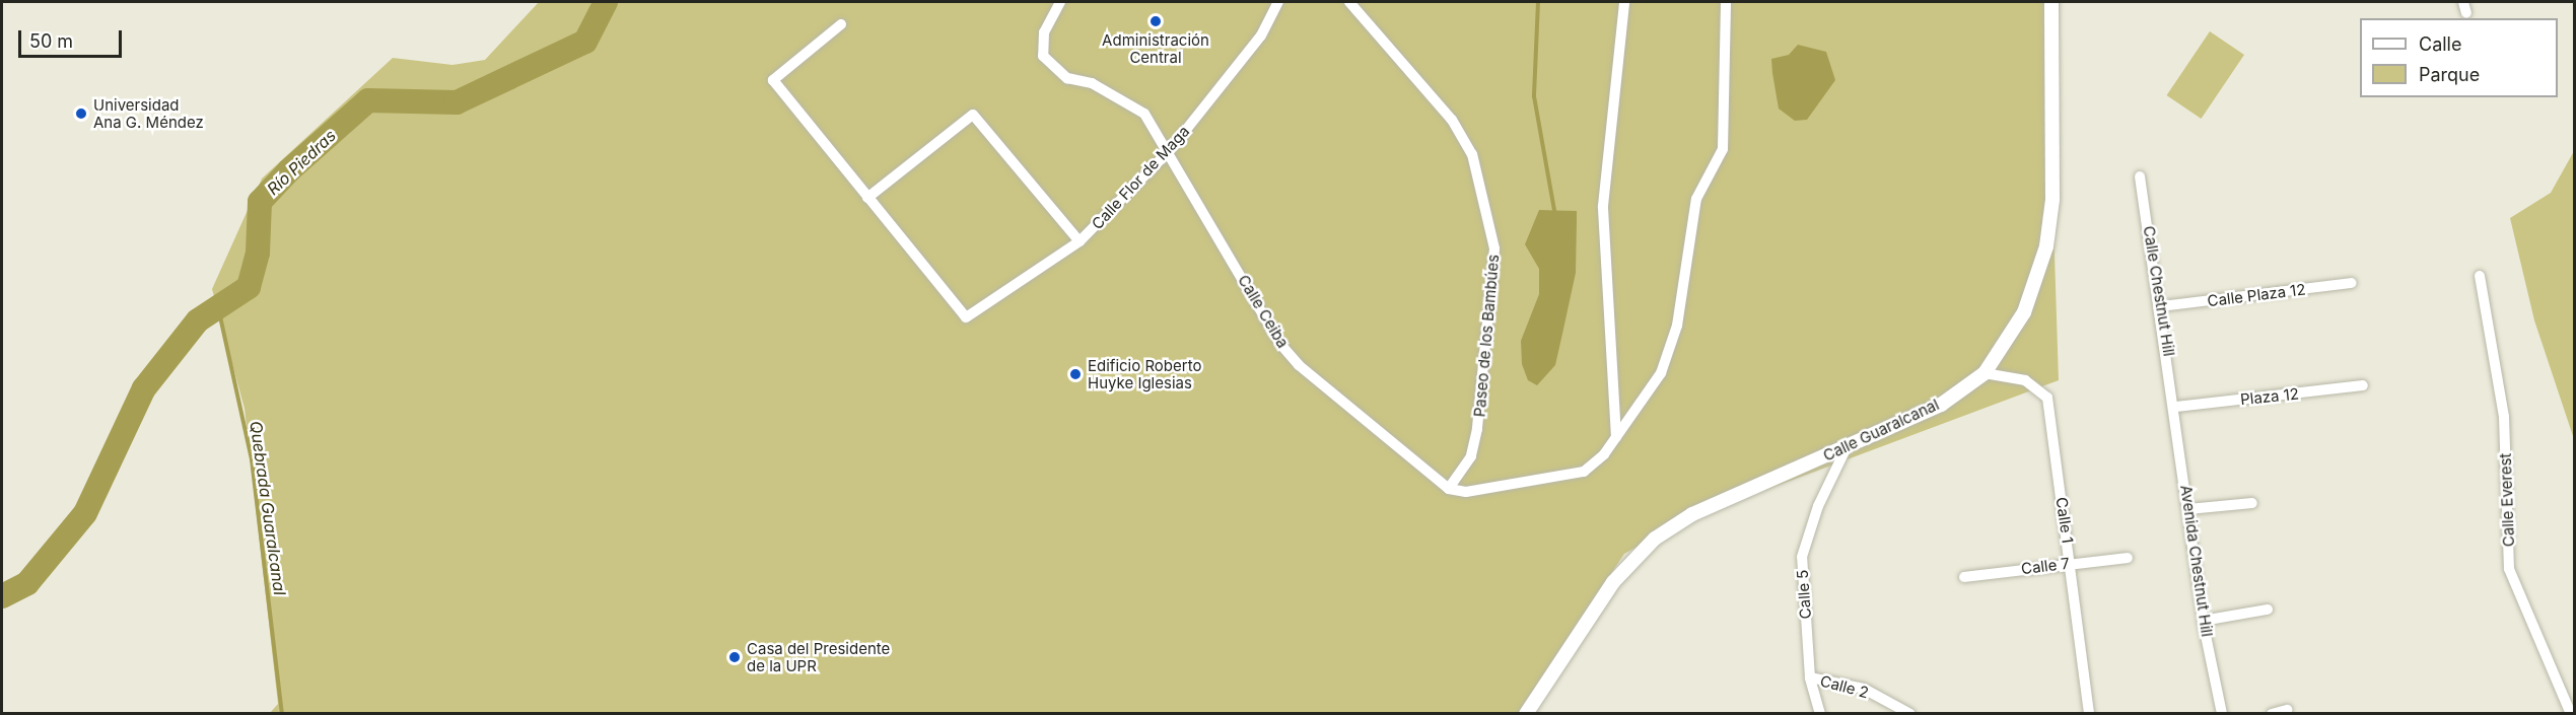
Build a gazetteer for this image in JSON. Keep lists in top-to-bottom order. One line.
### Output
{"streets":{"street":["Calle Flor de Maga","Calle Chestnut Hill","Calle Plaza 12","Calle Ceiba","Paseo de los Bambúes","Plaza 12","Calle Guaralcanal","Calle Everest","Calle 1","Avenida Chestnut Hill","Calle 7","Calle 5","Calle 2"]},"crossings":[["Calle Flor de Maga","Calle Ceiba"],["Calle Chestnut Hill","Calle Plaza 12"],["Calle Chestnut Hill","Plaza 12"],["Calle Chestnut Hill","Avenida Chestnut Hill"],["Calle Ceiba","Paseo de los Bambúes"],["Plaza 12","Avenida Chestnut Hill"],["Calle Guaralcanal","Calle 1"],["Calle Guaralcanal","Calle 5"],["Calle 1","Calle 7"],["Calle 5","Calle 2"]],"water":["Río Piedras","Quebrada Guaralcanal"],"places":["Administración Central","Universidad Ana G. Méndez","Edificio Roberto Huyke Iglesias","Casa del Presidente de la UPR"],"legend":["Calle","Parque"],"scale_bar":"50 m"}
